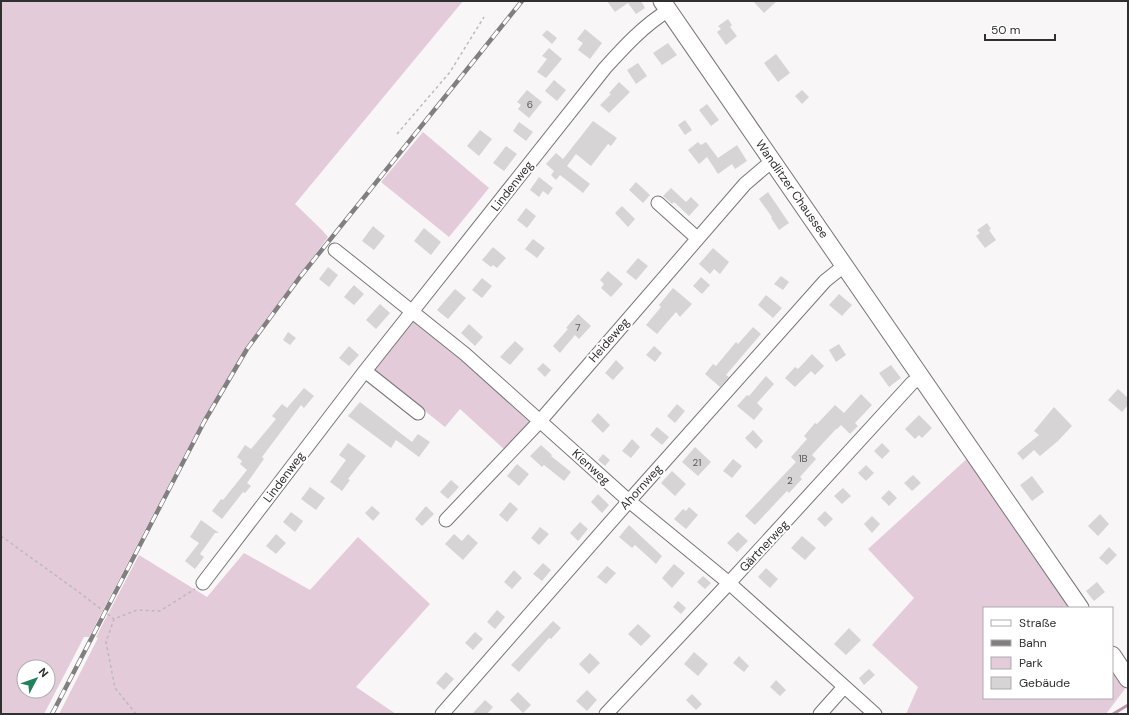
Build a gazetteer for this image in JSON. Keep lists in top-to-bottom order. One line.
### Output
{"streets":{"main road":["Wandlitzer Chaussee"],"street":["Lindenweg","Heideweg","Kienweg","Ahornweg","Gärtnerweg"]},"crossings":[["Lindenweg","Wandlitzer Chaussee"],["Lindenweg","Kienweg"],["Wandlitzer Chaussee","Heideweg"],["Wandlitzer Chaussee","Ahornweg"],["Wandlitzer Chaussee","Gärtnerweg"],["Heideweg","Kienweg"],["Kienweg","Ahornweg"],["Kienweg","Gärtnerweg"]],"house_numbers":["6","7","1B","21","2"],"legend":["Straße","Bahn","Park","Gebäude"],"scale_bar":"50 m","north":"top right"}
